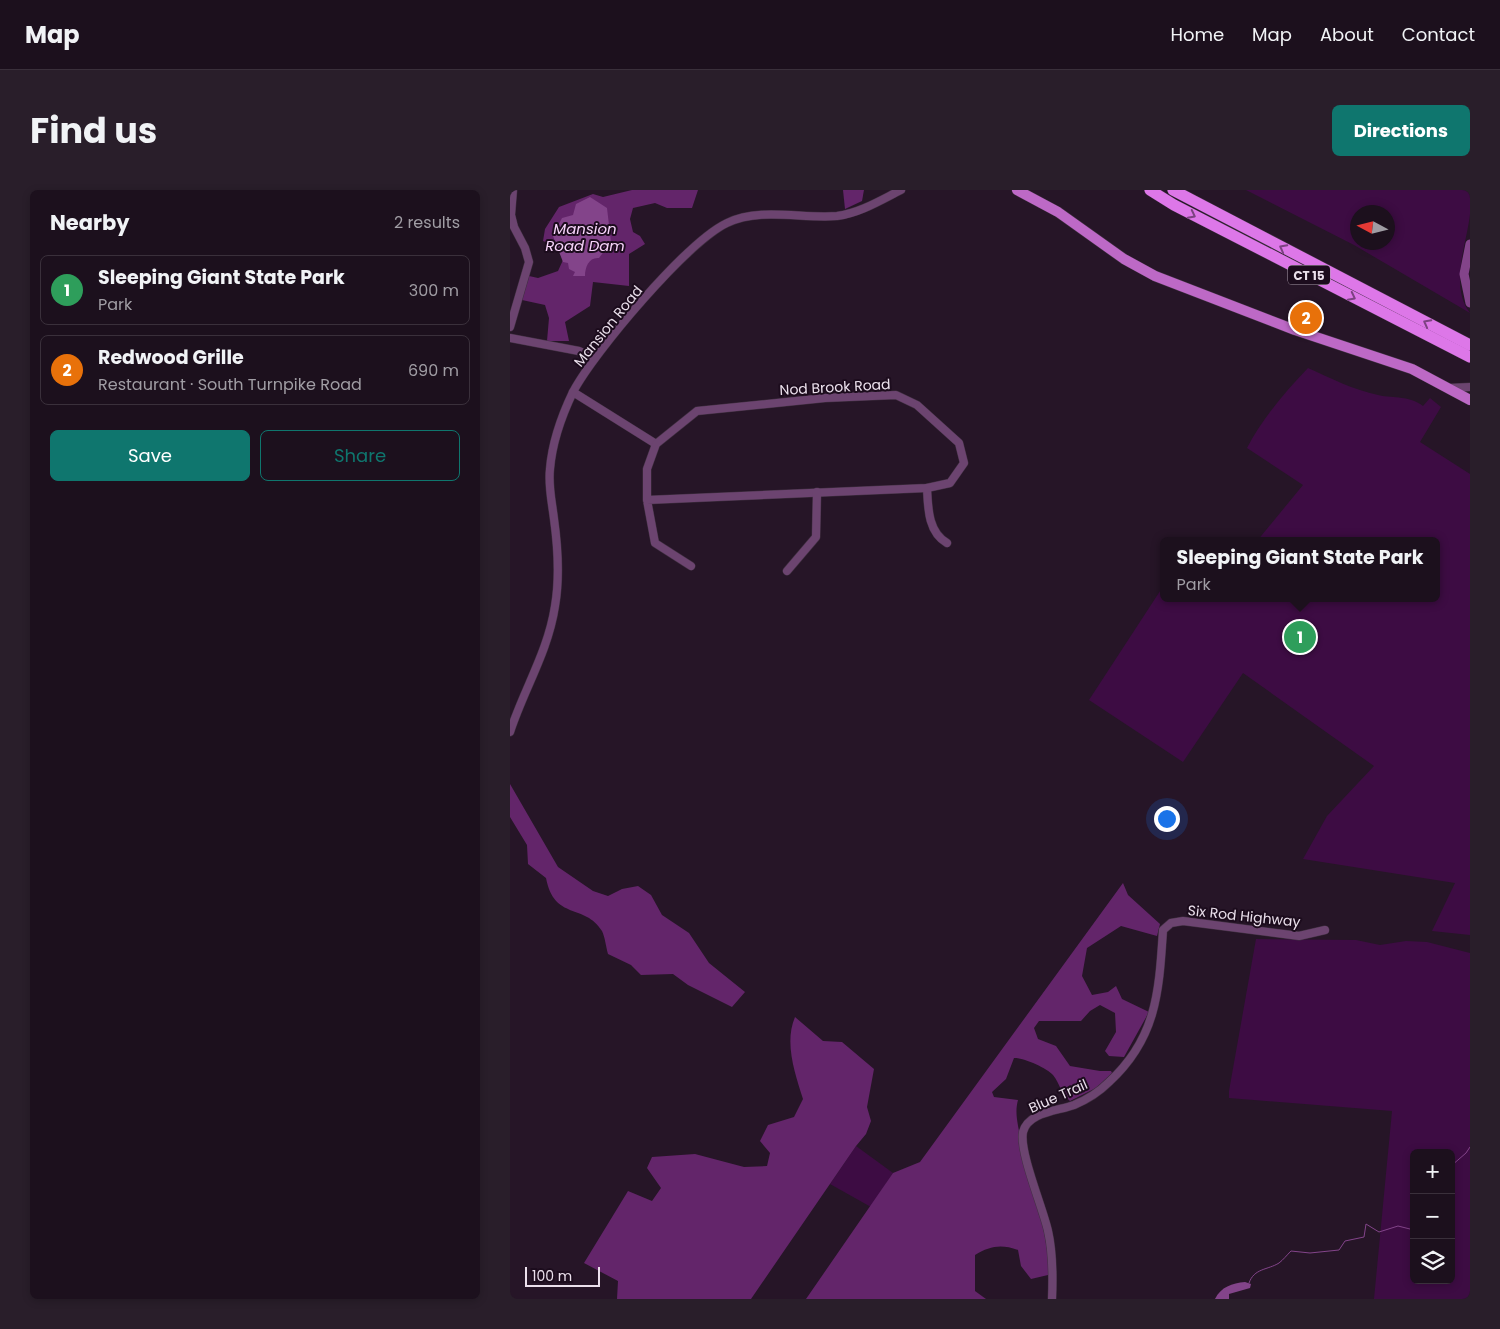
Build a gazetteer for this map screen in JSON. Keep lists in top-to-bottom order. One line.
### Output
{"streets":{"highway":["CT 15"],"street":["Mansion Road","Nod Brook Road","Six Rod Highway","Blue Trail"]},"crossings":[["Six Rod Highway","Blue Trail"]],"water":["Mansion Road Dam"],"scale_bar":"100 m","north":"left","page":{"header":"Map","nav":["Home","Map","About","Contact"],"title":"Find us","buttons":["Directions",["Save","Share"]],"heading":["Nearby","2 results"],"list":[{"mark":"1","name":"Sleeping Giant State Park","note":"Park","value":"300 m"},{"mark":"2","name":"Redwood Grille","note":"Restaurant · South Turnpike Road","value":"690 m"}],"pins":["2","1"],"popup":["Sleeping Giant State Park","Park"],"map_buttons":["+","−"],"scale":"100 m"}}
